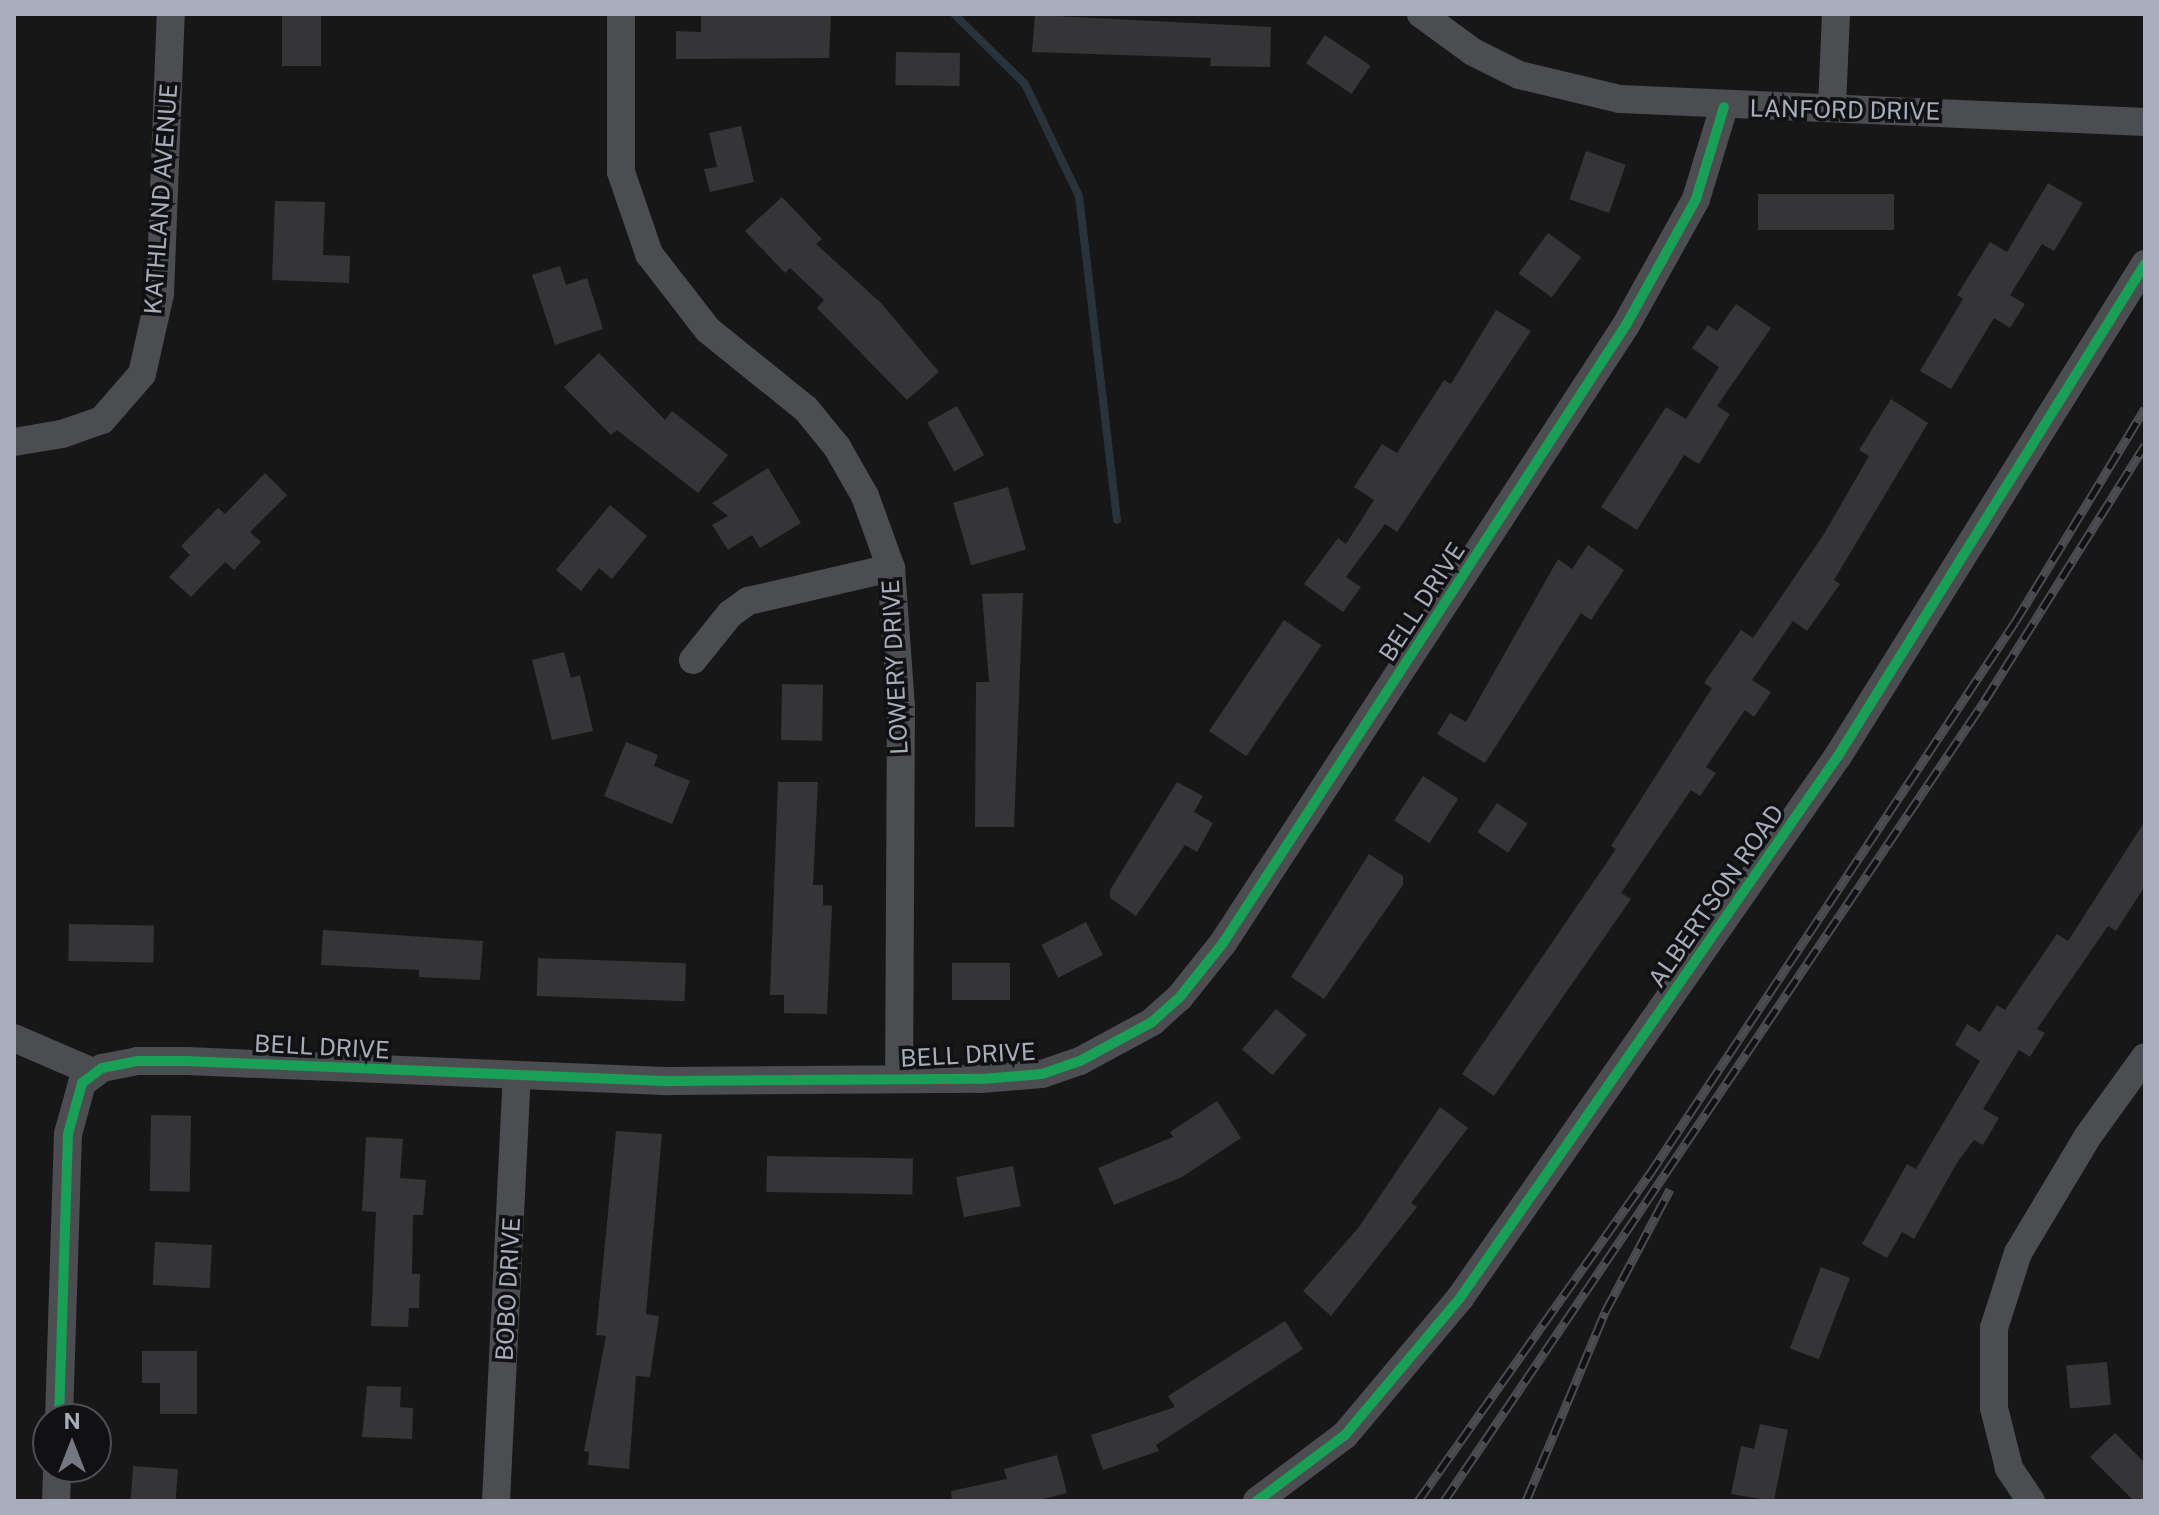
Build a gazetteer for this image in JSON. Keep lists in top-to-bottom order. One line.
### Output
{"streets":{"street":["LANFORD DRIVE","KATHLAND AVENUE","BELL DRIVE","LOWERY DRIVE","ALBERTSON ROAD","BOBO DRIVE"]},"crossings":[["LANFORD DRIVE","BELL DRIVE"],["BELL DRIVE","LOWERY DRIVE"],["BELL DRIVE","BOBO DRIVE"]],"north":"top"}
